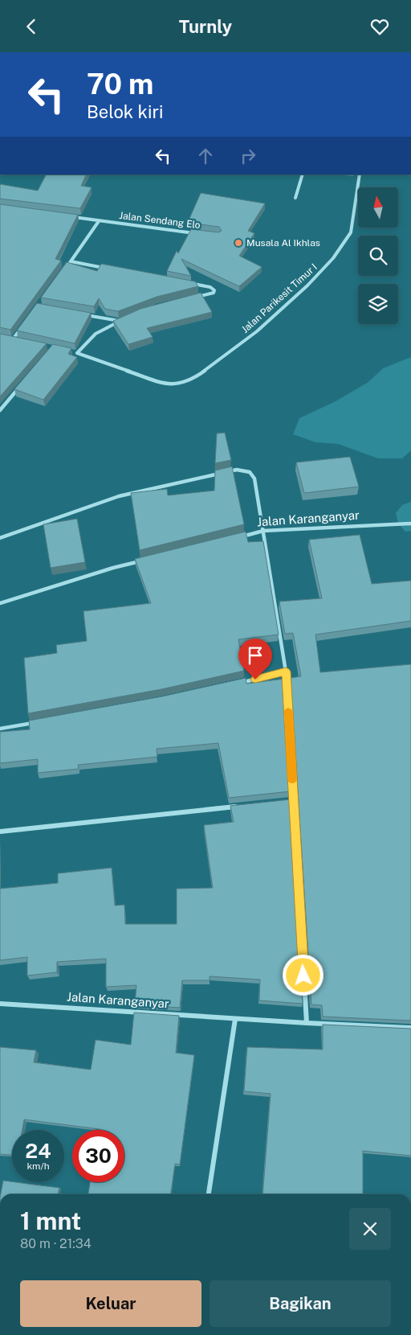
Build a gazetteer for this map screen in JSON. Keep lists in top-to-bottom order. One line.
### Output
{"streets":{"street":["Jalan Sendang Elo","Jalan Parikesit Timur I","Jalan Karanganyar"]},"places":["Musala Al Ikhlas"],"north":"top","page":{"header":"Turnly","turn":["70 m","Belok kiri"],"speed":"24 km/h","limit":"30","heading":["1 mnt","80 m · 21:34"],"buttons":["Keluar","Bagikan"]}}
